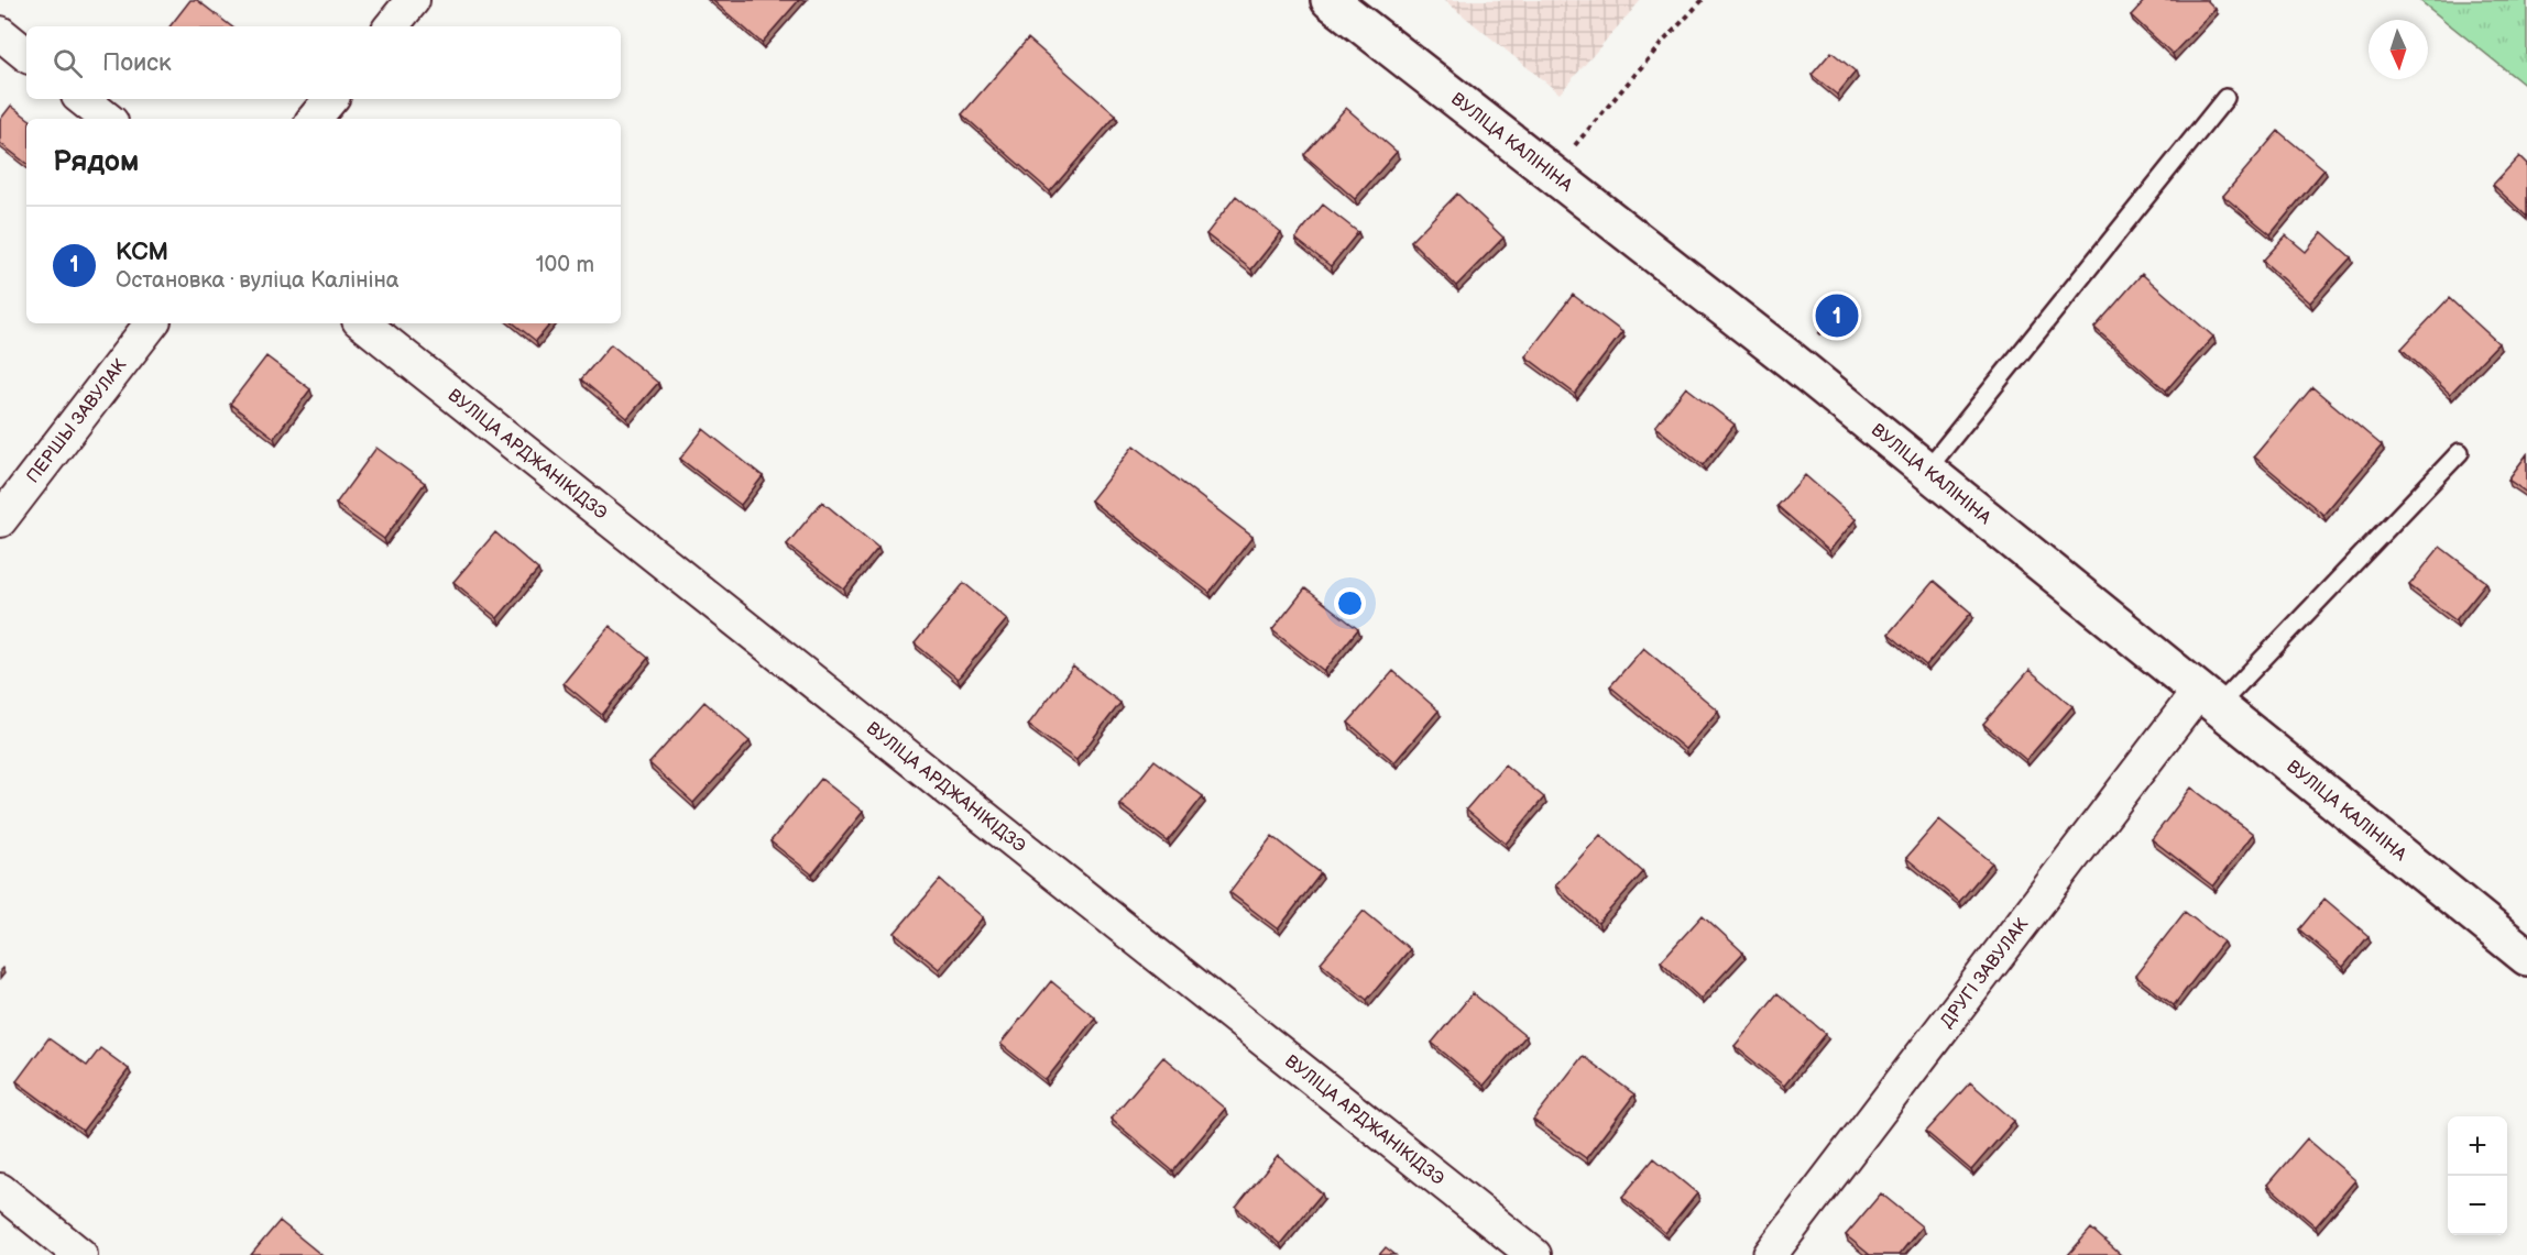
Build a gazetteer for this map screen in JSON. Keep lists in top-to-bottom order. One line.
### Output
{"streets":{"street":["ВУЛІЦА КАЛІНІНА","ПЕРШЫ ЗАВУЛАК","ВУЛІЦА АРДЖАНІКІДЗЭ","ДРУГІ ЗАВУЛАК"]},"crossings":[["ВУЛІЦА КАЛІНІНА","ДРУГІ ЗАВУЛАК"]],"north":"bottom","page":{"search":"Поиск","heading":"Рядом","list":[{"mark":"1","name":"КСМ","note":"Остановка · вуліца Калініна","value":"100 m"}],"pins":"1","map_buttons":["+","−"]}}
